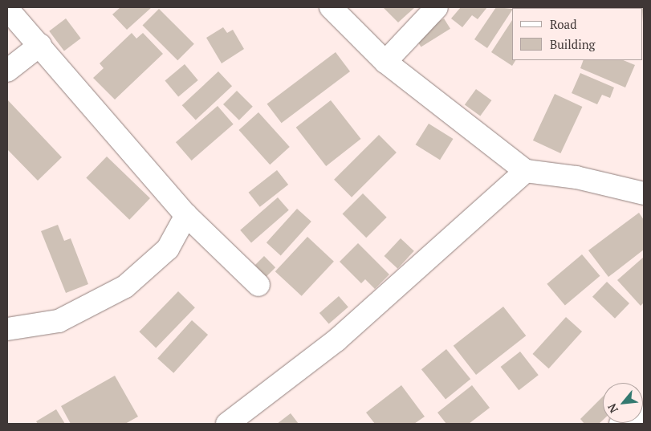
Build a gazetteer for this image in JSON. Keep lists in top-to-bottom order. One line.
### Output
{"legend":["Road","Building"],"north":"bottom left"}
